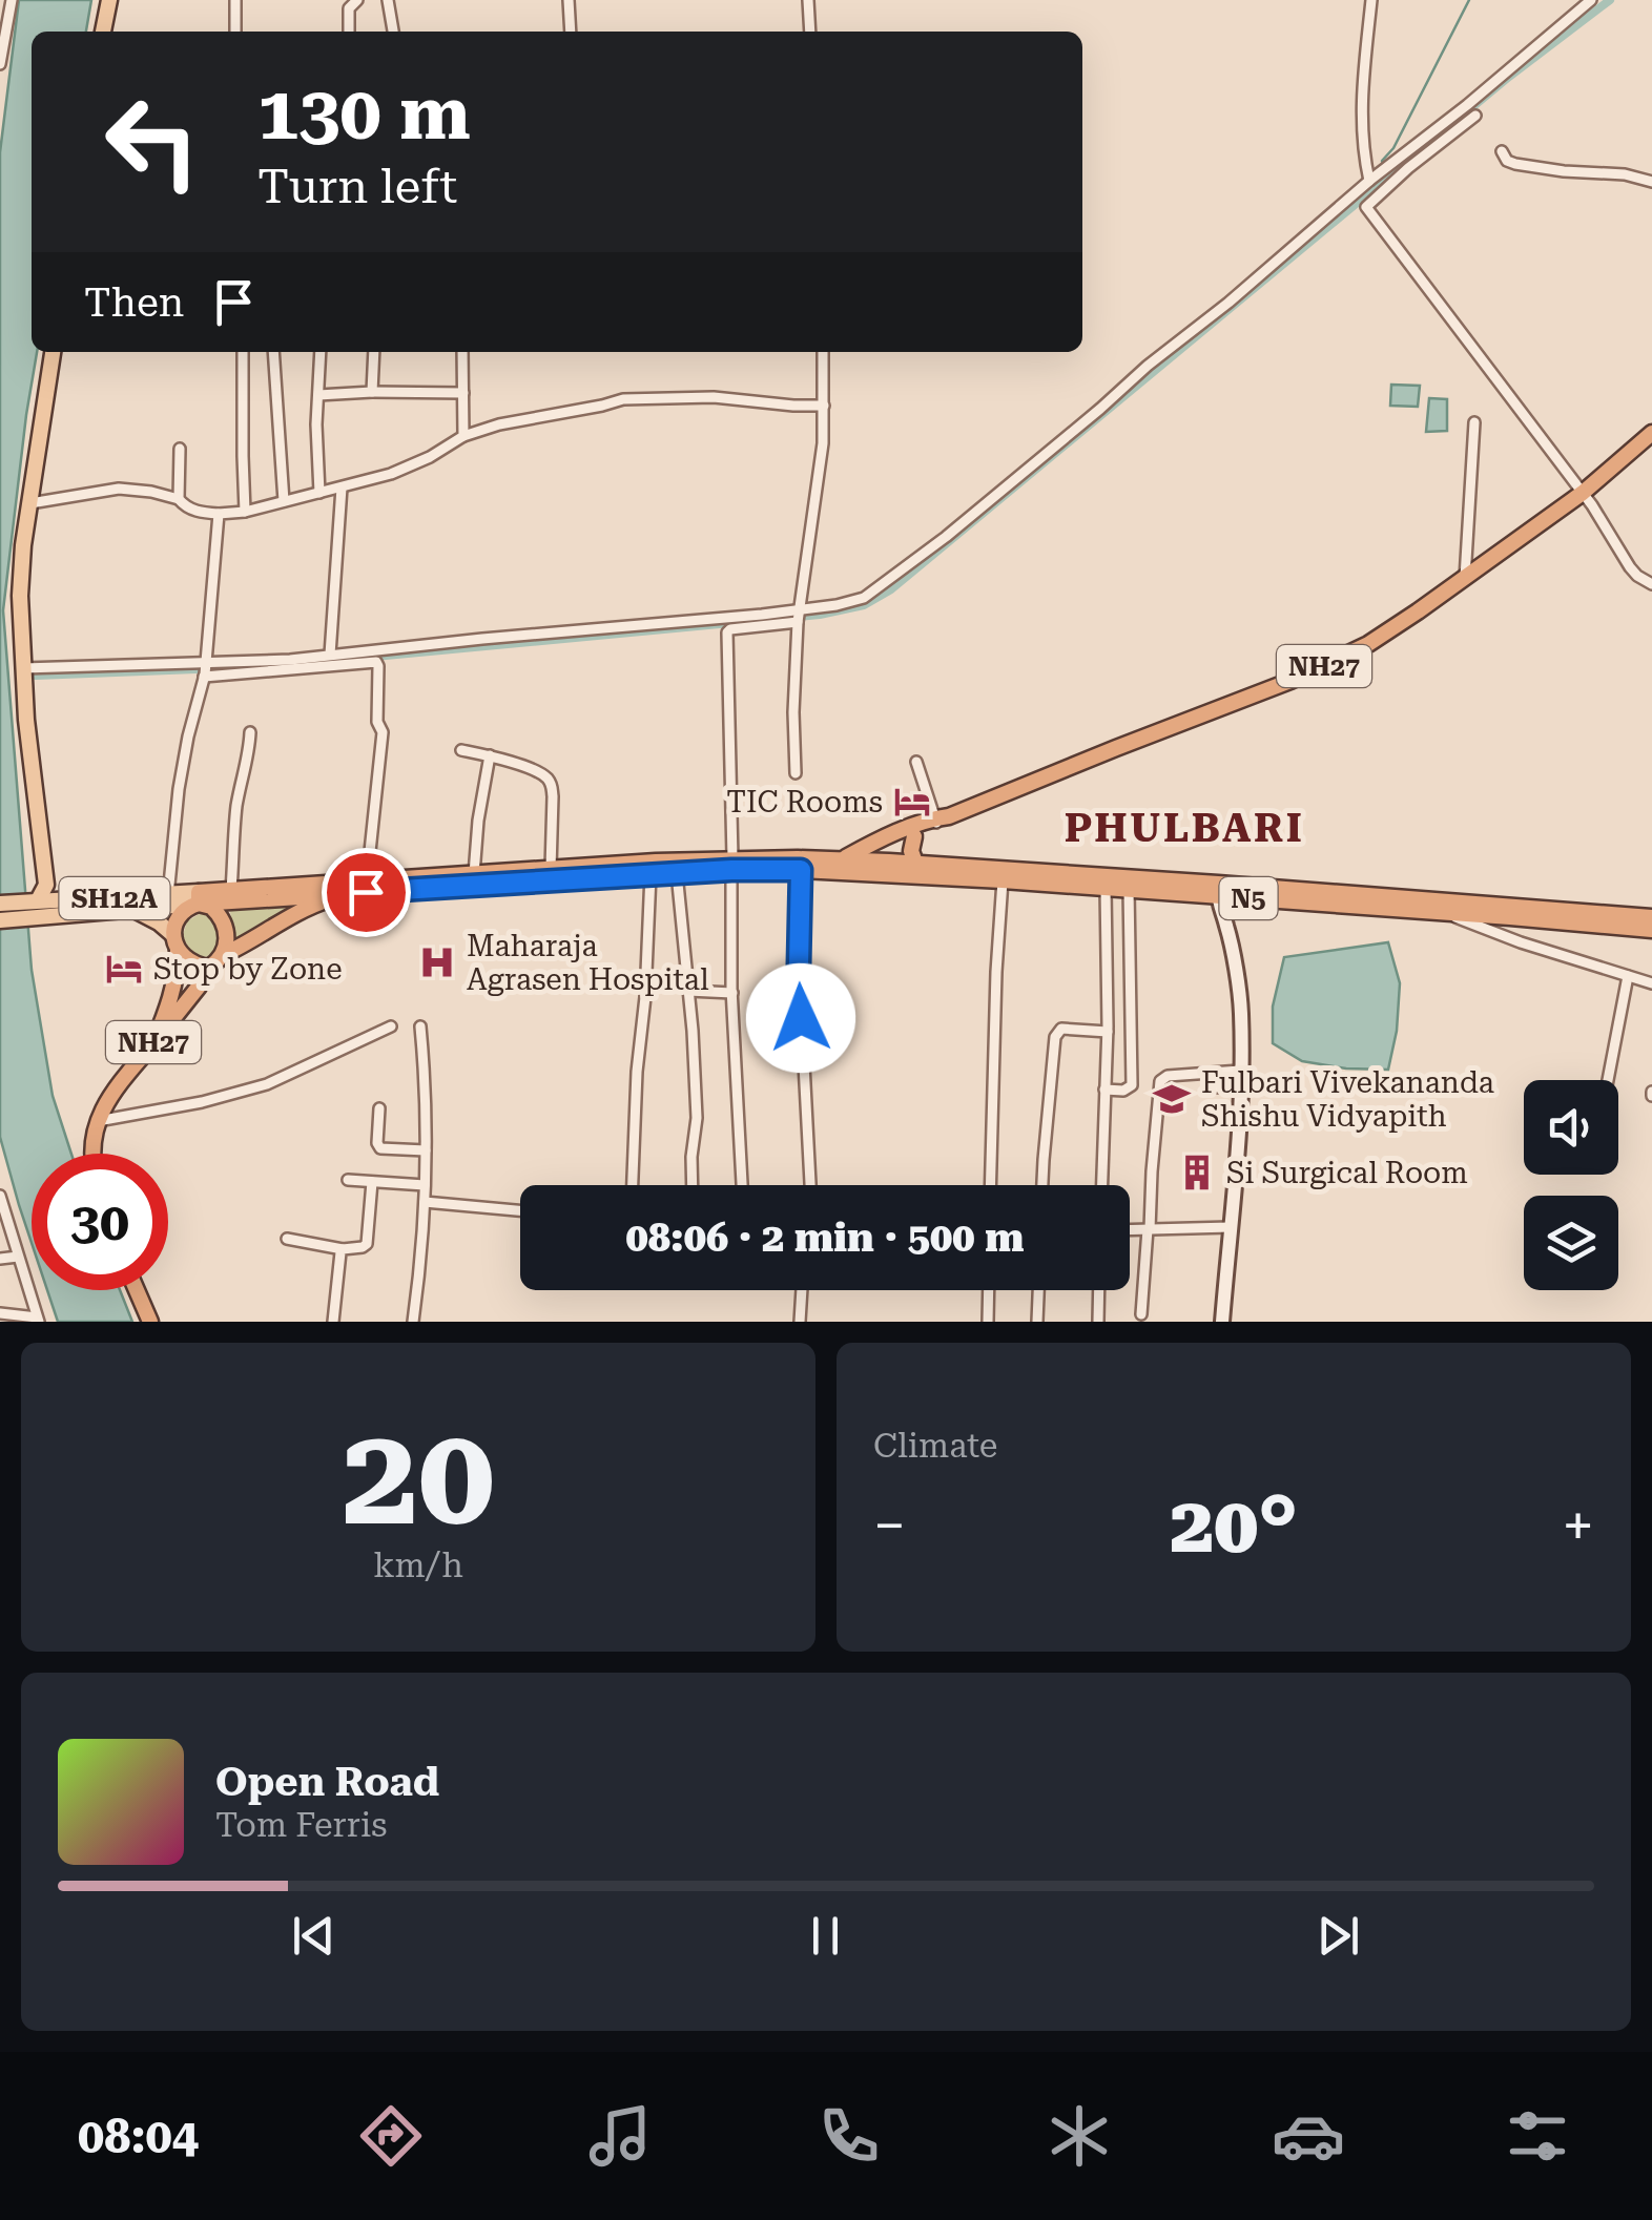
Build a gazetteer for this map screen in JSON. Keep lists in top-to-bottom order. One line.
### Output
{"streets":{"highway":["NH27","N5"],"main road":["SH12A"]},"crossings":[["NH27","SH12A"],["NH27","N5"]],"districts":["PHULBARI"],"places":{"hotel":["TIC Rooms","Stop by Zone"],"hospital":["Maharaja Agrasen Hospital"],"school or university":["Fulbari Vivekananda Shishu Vidyapith"],"building":["Si Surgical Room"]},"page":{"turn":["130 m","Turn left"],"then":"Then","limit":"30","trip":"08:06 · 2 min · 500 m","tile":[["20","km/h"],"Climate"],"heat":["−","20°","+"],"song":["Open Road","Tom Ferris"],"tabs":"08:04"}}
